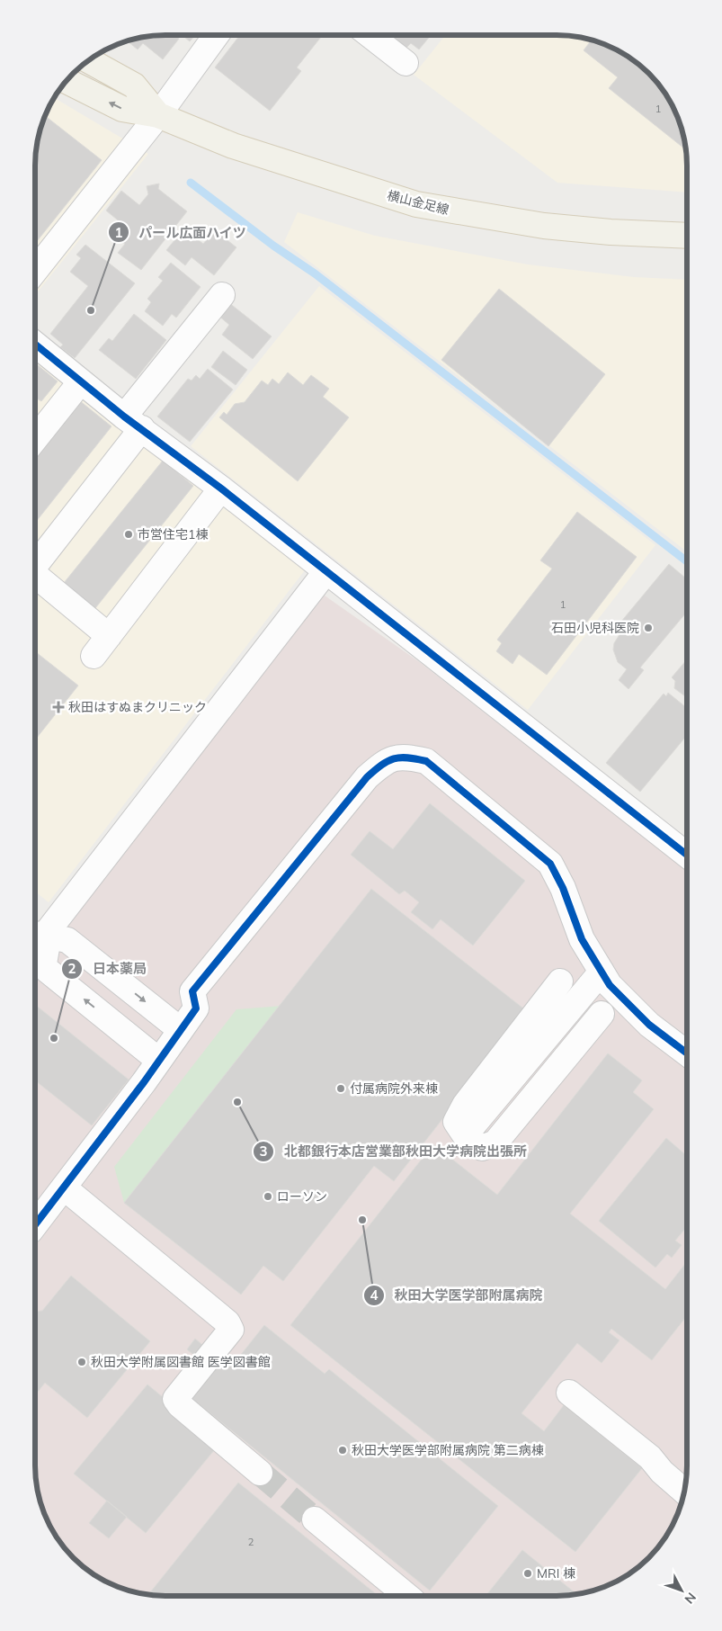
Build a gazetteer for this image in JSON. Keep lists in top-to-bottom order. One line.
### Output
{"streets":{"main road":["横山金足線"]},"places":{"other":["パール広面ハイツ","市営住宅1棟","石田小児科医院","日本薬局","付属病院外来棟","北都銀行本店営業部秋田大学病院出張所","ローソン","秋田大学医学部附属病院","秋田大学附属図書館 医学図書館","秋田大学医学部附属病院 第二病棟","MRI 棟"],"health":["秋田はすぬまクリニック"]},"house_numbers":["1","1","2"],"north":"bottom right"}
